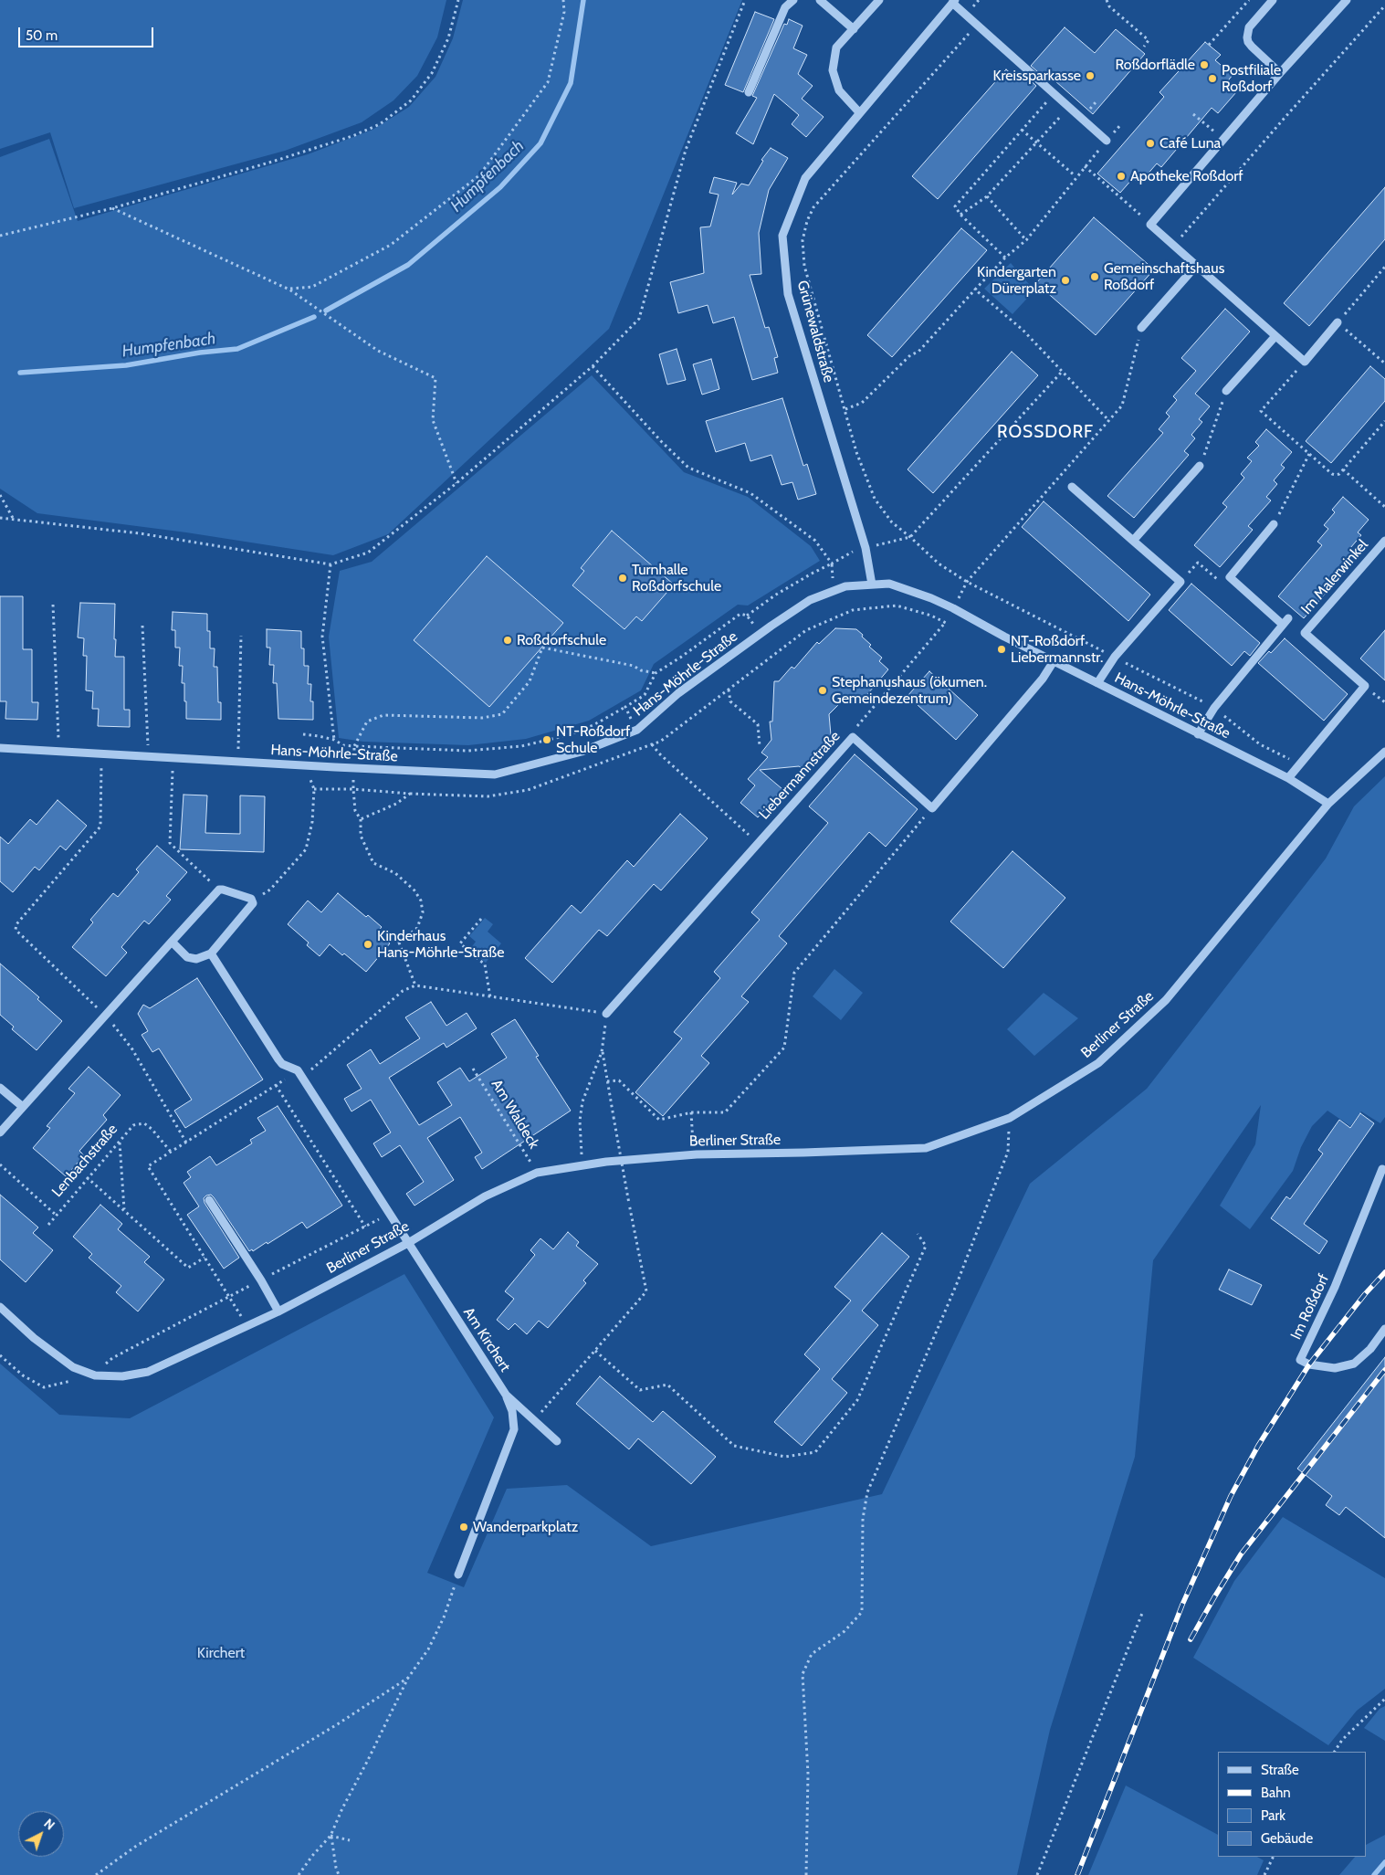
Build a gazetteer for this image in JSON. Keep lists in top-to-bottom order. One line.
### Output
{"streets":{"street":["Grünewaldstraße","Im Malerwinkel","Hans-Möhrle-Straße","Liebermannstraße","Berliner Straße","Im Roßdorf","Am Kirchert"],"path":["Am Waldeck","Lenbachstraße"]},"crossings":[["Grünewaldstraße","Hans-Möhrle-Straße"],["Hans-Möhrle-Straße","Berliner Straße"],["Berliner Straße","Am Waldeck"],["Berliner Straße","Am Kirchert"]],"districts":["ROSSDORF"],"water":["Humpfenbach"],"parks":["Kirchert"],"places":["Roßdorflädle","Kreissparkasse","Postfiliale Roßdorf","Café Luna","Apotheke Roßdorf","Gemeinschaftshaus Roßdorf","Kindergarten Dürerplatz","Turnhalle Roßdorfschule","Roßdorfschule","NT-Roßdorf Liebermannstr.","Stephanushaus (ökumen. Gemeindezentrum)","NT-Roßdorf Schule","Kinderhaus Hans-Möhrle-Straße","Wanderparkplatz"],"legend":["Straße","Bahn","Park","Gebäude"],"scale_bar":"50 m","north":"top right"}
